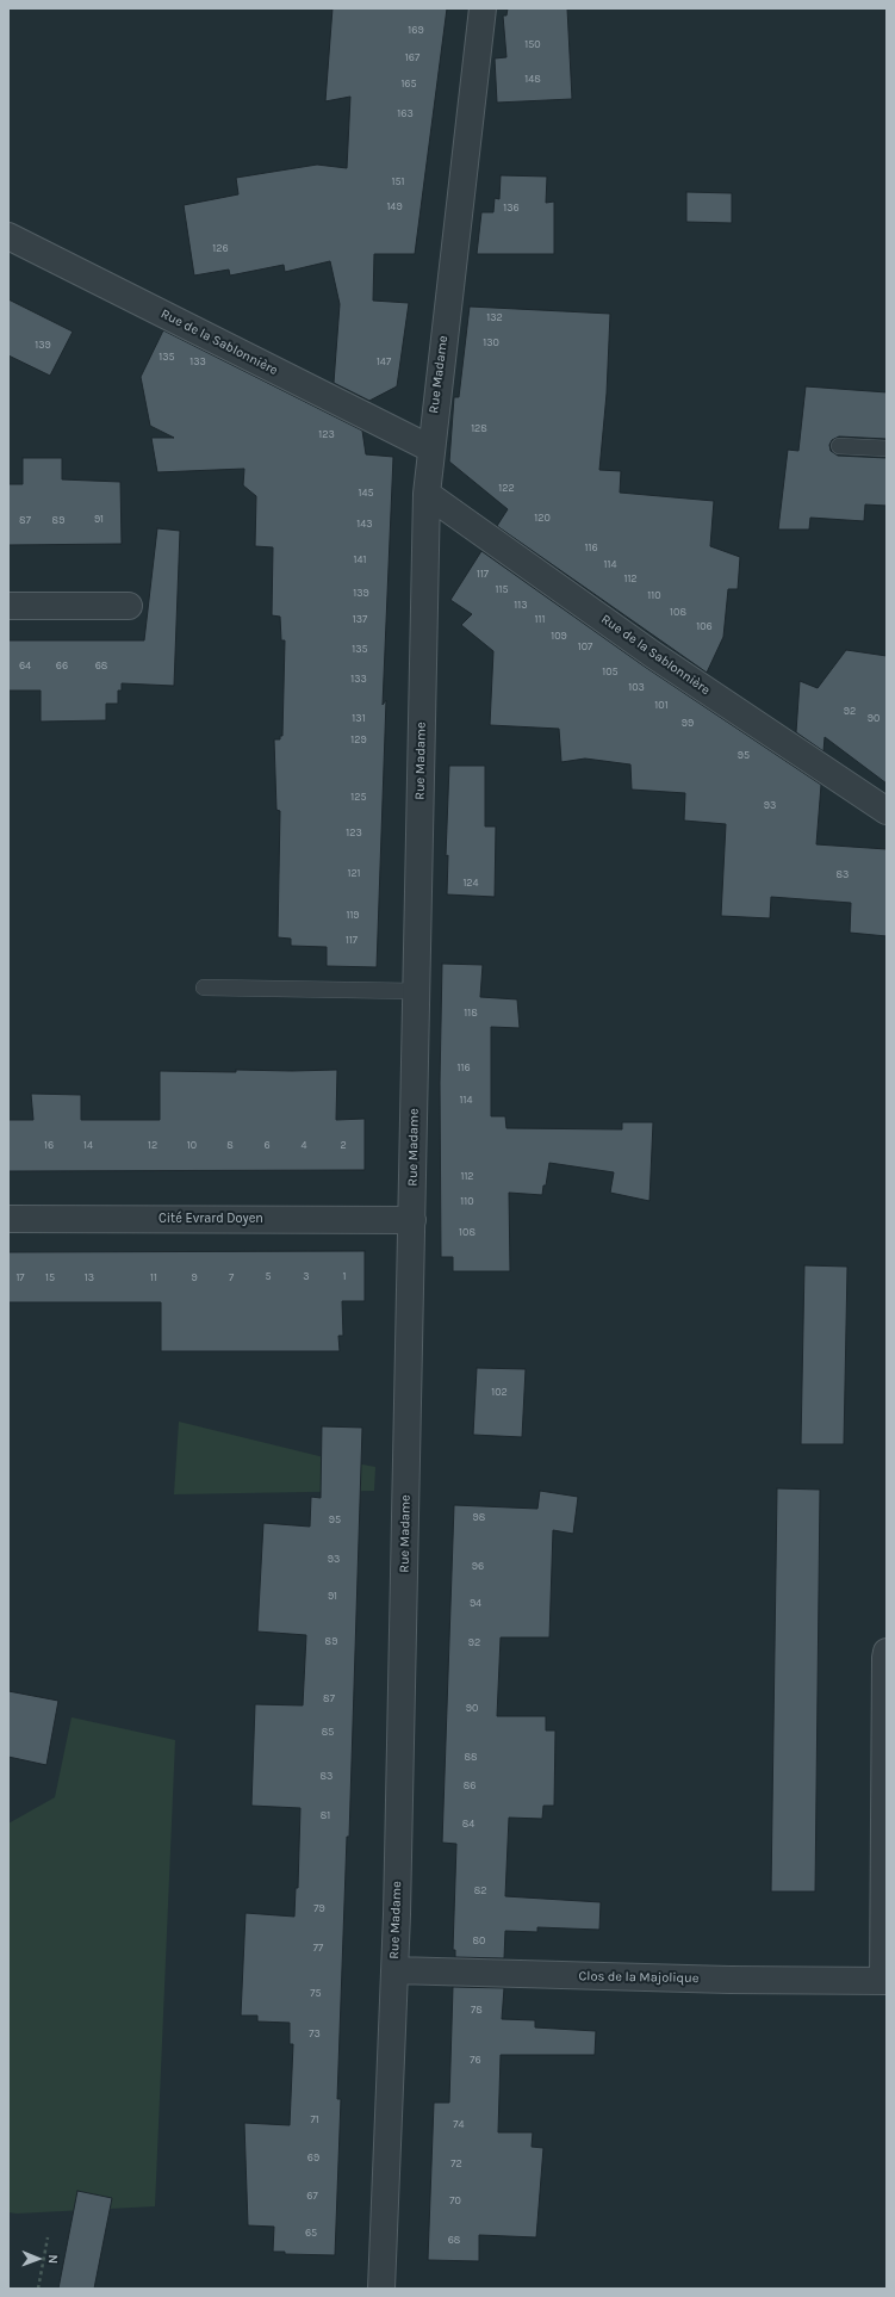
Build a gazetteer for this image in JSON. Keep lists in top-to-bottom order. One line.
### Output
{"streets":{"street":["Rue de la Sablonnière","Rue Madame","Cité Evrard Doyen","Clos de la Majolique"]},"crossings":[["Rue de la Sablonnière","Rue Madame"],["Rue Madame","Cité Evrard Doyen"],["Rue Madame","Clos de la Majolique"]],"house_numbers":["169","150","167","148","165","163","151","149","136","126","132","130","139","135","133","147","128","123","122","145","120","91","87","89","143","116","141","114","117","112","115","139","110","113","108","137","111","106","109","107","135","64","66","68","105","133","103","101","92","131","90","99","129","95","125","93","123","121","83","124","119","117","118","116","114","16","14","12","10","8","6","4","2","112","110","108","5","3","1","17","15","13","11","9","7","102","98","95","93","96","91","94","89","92","87","90","85","88","83","86","81","84","82","79","80","77","75","78","73","76","71","74","69","72","67","70","65","68"],"north":"right"}
